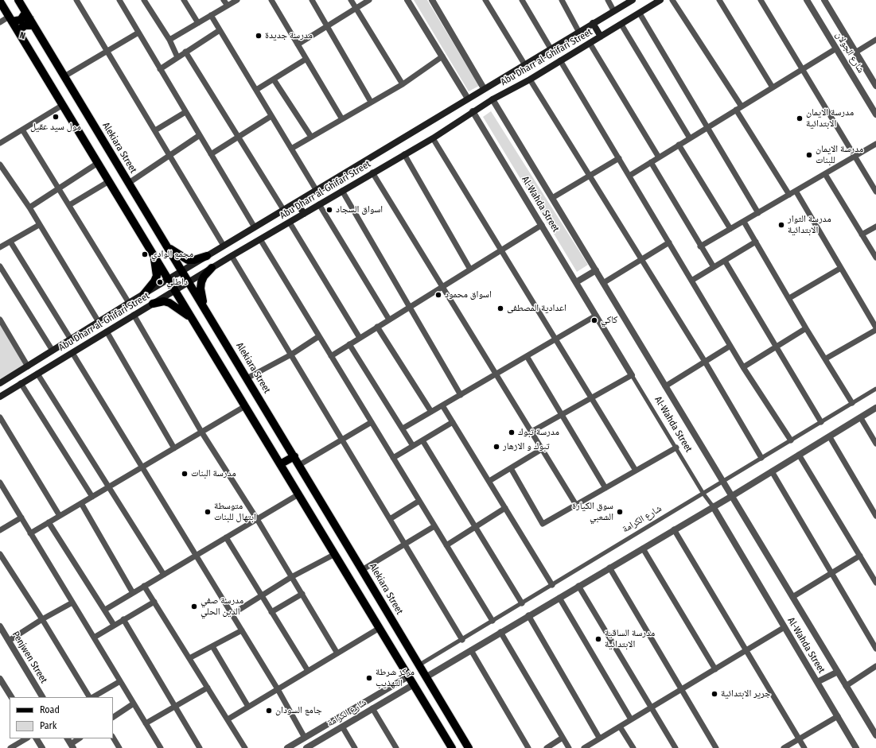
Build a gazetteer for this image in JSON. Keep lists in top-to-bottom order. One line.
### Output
{"streets":{"main road":["Abu Dharr al-Ghifari Street","Alekiara Street"],"street":["شارع الجولان","Al-Wahda Street","شارع الكرامة","Penjwen Street"]},"crossings":[["Abu Dharr al-Ghifari Street","Alekiara Street"],["Abu Dharr al-Ghifari Street","Al-Wahda Street"],["Alekiara Street","شارع الكرامة"],["Al-Wahda Street","شارع الكرامة"]],"places":["مدرسة جديدة","مول سيد عقيل","مدرسة الايمان الابتدائية","مدرسة الايمان للبنات","اسواق السجاد","مدرسة الثوار الابتدائية","مجمع الوادي","داطلي","اسواق محمود","اعدادية المصطفى","كاكي","مدرسة تبوك","تبوك و الازهار","مدرسة البنات","متوسطة ابتهال للبنات","سوق الكيارة الشعبي","مدرسة صفي الدين الحلي","مدرسة الساقية الابتدائية","مركز شرطة التهذيب","جرير الابتدائية","جامع السودان"],"legend":["Road","Park"],"north":"bottom"}
